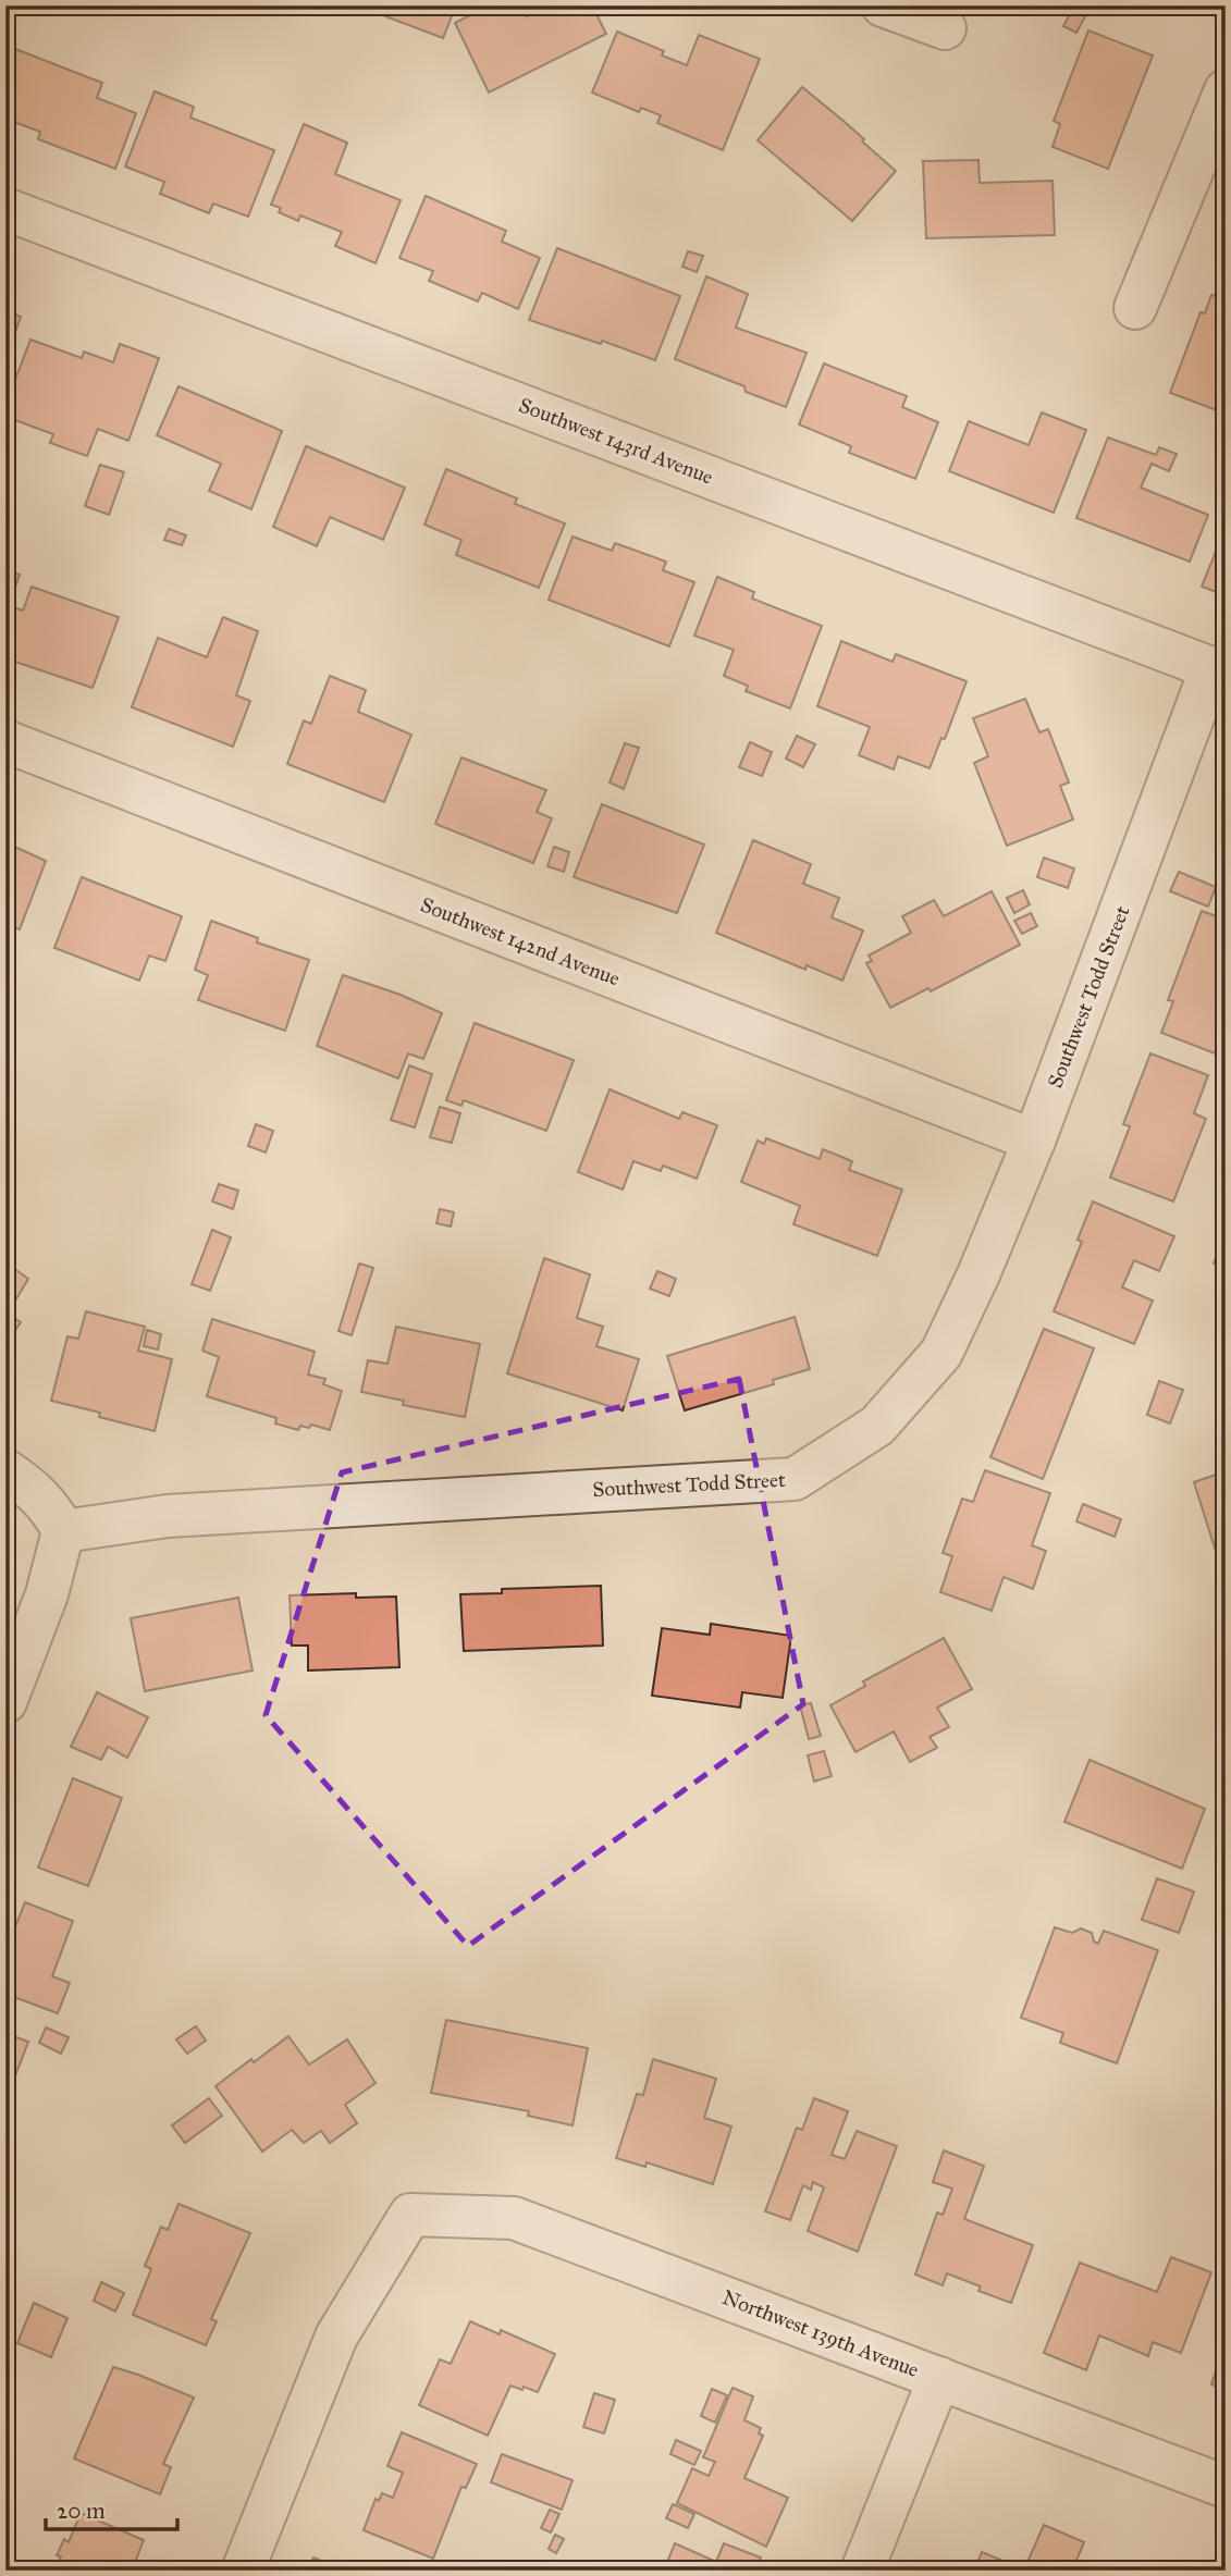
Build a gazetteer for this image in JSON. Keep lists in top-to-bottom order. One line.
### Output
{"streets":{"street":["Southwest 143rd Avenue","Southwest 142nd Avenue","Southwest Todd Street","Northwest 139th Avenue"]},"crossings":[["Southwest 143rd Avenue","Southwest Todd Street"],["Southwest 142nd Avenue","Southwest Todd Street"]],"scale_bar":"20 m"}
